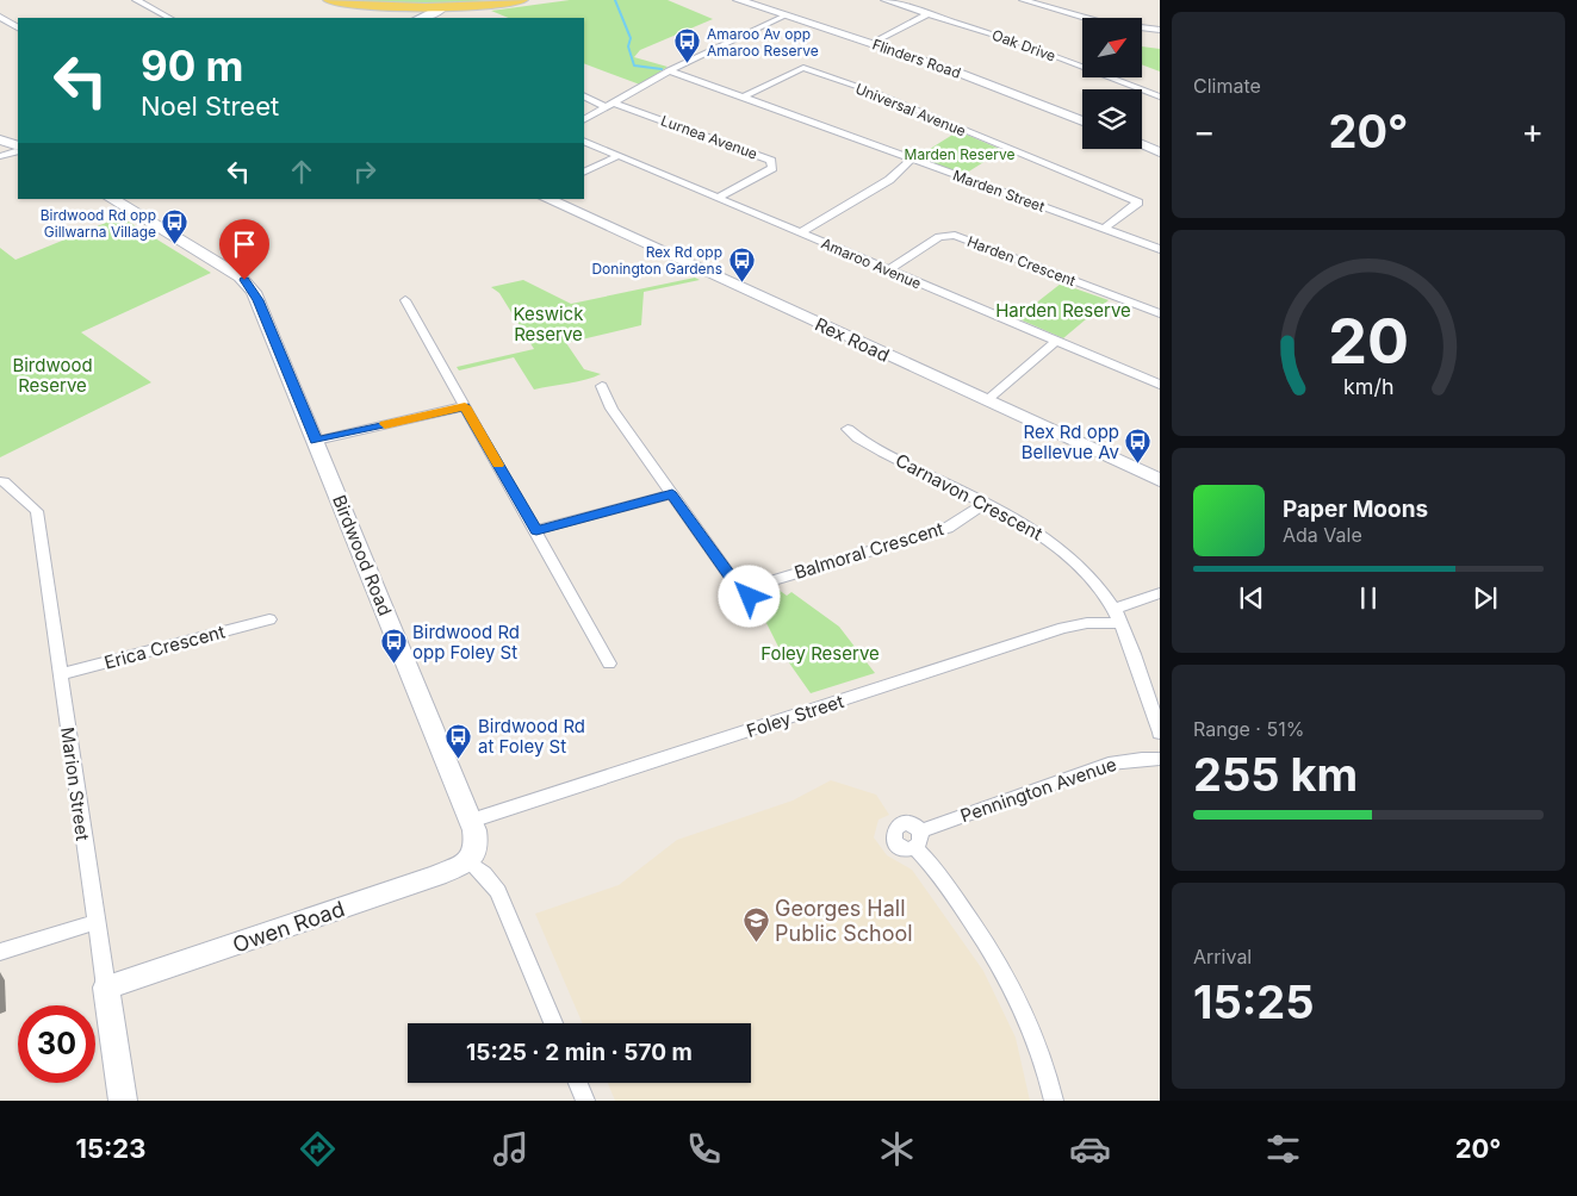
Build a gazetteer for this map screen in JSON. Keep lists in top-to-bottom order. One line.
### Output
{"streets":{"street":["Oak Drive","Flinders Road","Universal Avenue","Lurnea Avenue","Marden Street","Harden Crescent","Amaroo Avenue","Rex Road","Carnavon Crescent","Balmoral Crescent","Birdwood Road","Erica Crescent","Foley Street","Marion Street","Pennington Avenue","Owen Road"]},"crossings":[["Universal Avenue","Marden Street"],["Lurnea Avenue","Amaroo Avenue"],["Harden Crescent","Amaroo Avenue"],["Carnavon Crescent","Balmoral Crescent"],["Carnavon Crescent","Foley Street"],["Birdwood Road","Foley Street"],["Birdwood Road","Owen Road"],["Erica Crescent","Marion Street"],["Marion Street","Owen Road"]],"parks":["Marden Reserve","Harden Reserve","Keswick Reserve","Birdwood Reserve","Foley Reserve"],"places":{"bus stop":["Amaroo Av opp Amaroo Reserve","Birdwood Rd opp Gillwarna Village","Rex Rd opp Donington Gardens","Rex Rd opp Bellevue Av","Birdwood Rd opp Foley St","Birdwood Rd at Foley St"],"school or university":["Georges Hall Public School"]},"north":"top right","page":{"tile":["Climate",["Range · 51%","255 km"],["Arrival","15:25"]],"turn":["90 m","Noel Street"],"heat":["−","20°","+"],"song":["Paper Moons","Ada Vale"],"limit":"30","trip":"15:25 · 2 min · 570 m","tabs":["15:23","20°"],"gauge":["20","km/h"]}}
